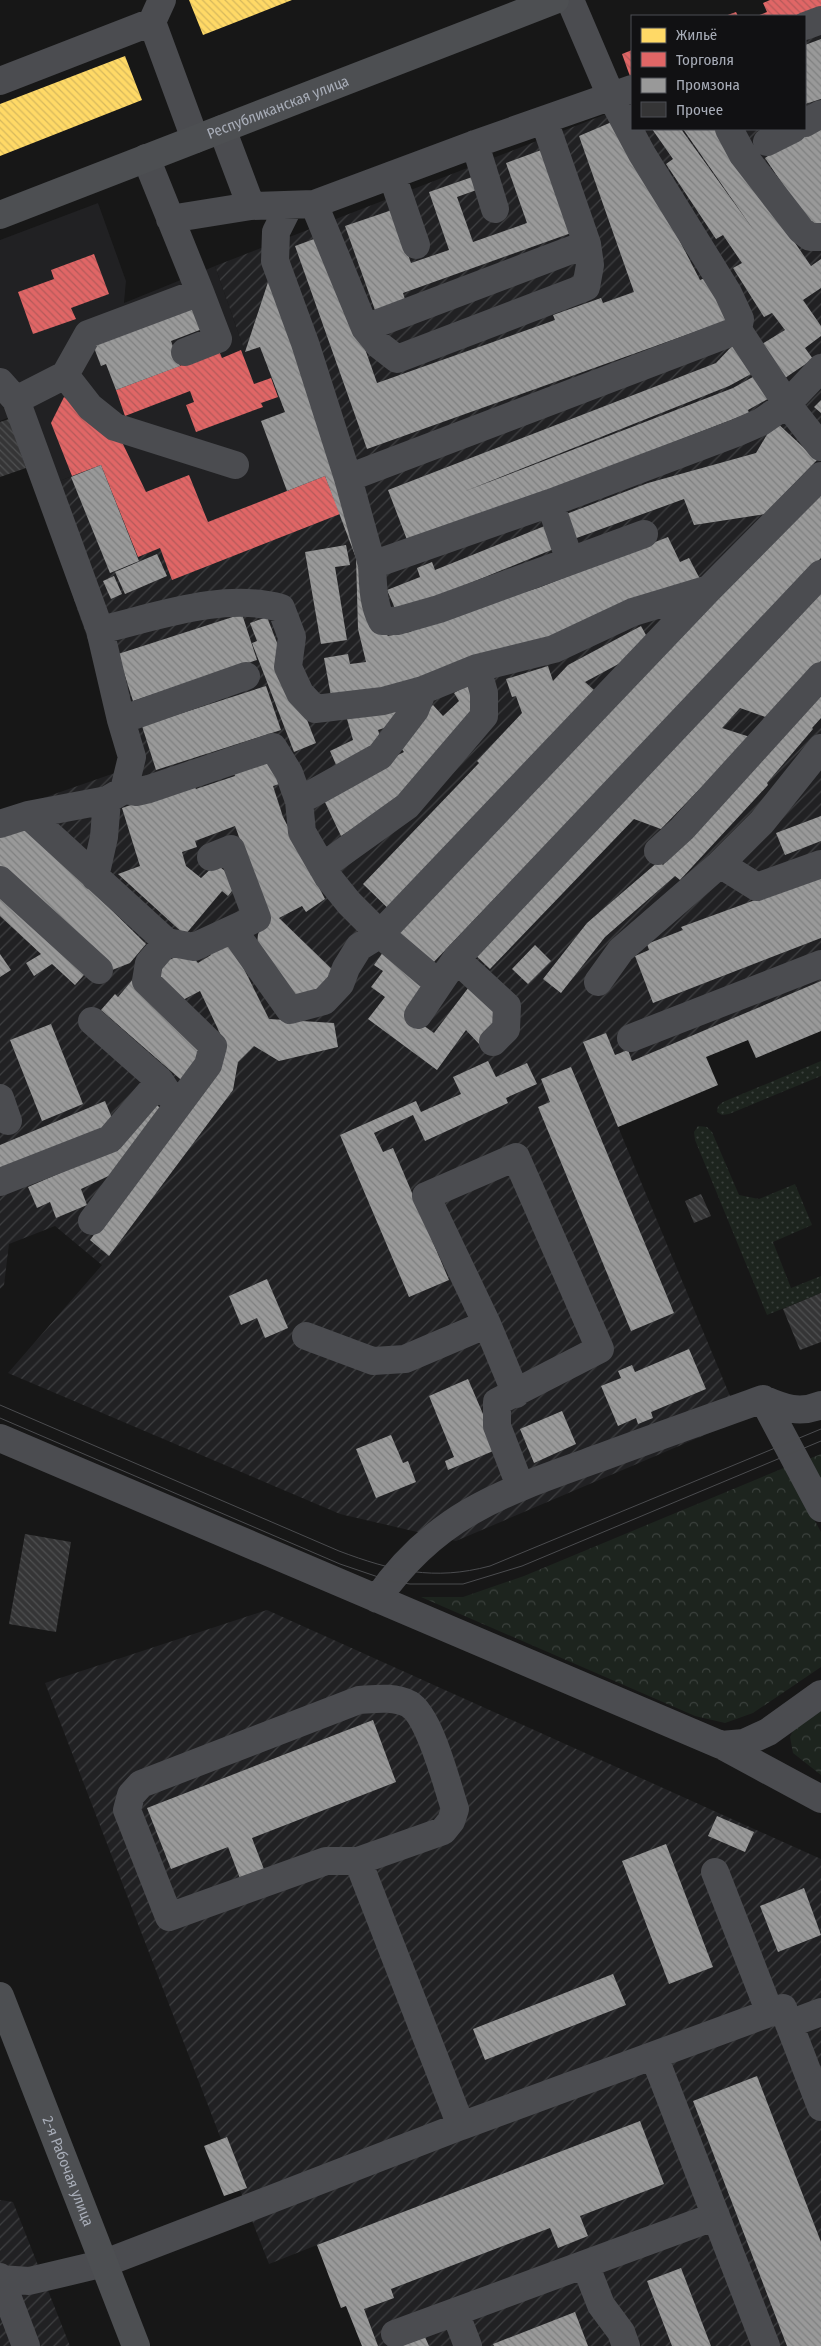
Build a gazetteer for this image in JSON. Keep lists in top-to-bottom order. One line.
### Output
{"streets":{"main road":["Республиканская улица","2-я Рабочая улица"]},"legend":["Жильё","Торговля","Промзона","Прочее"]}
